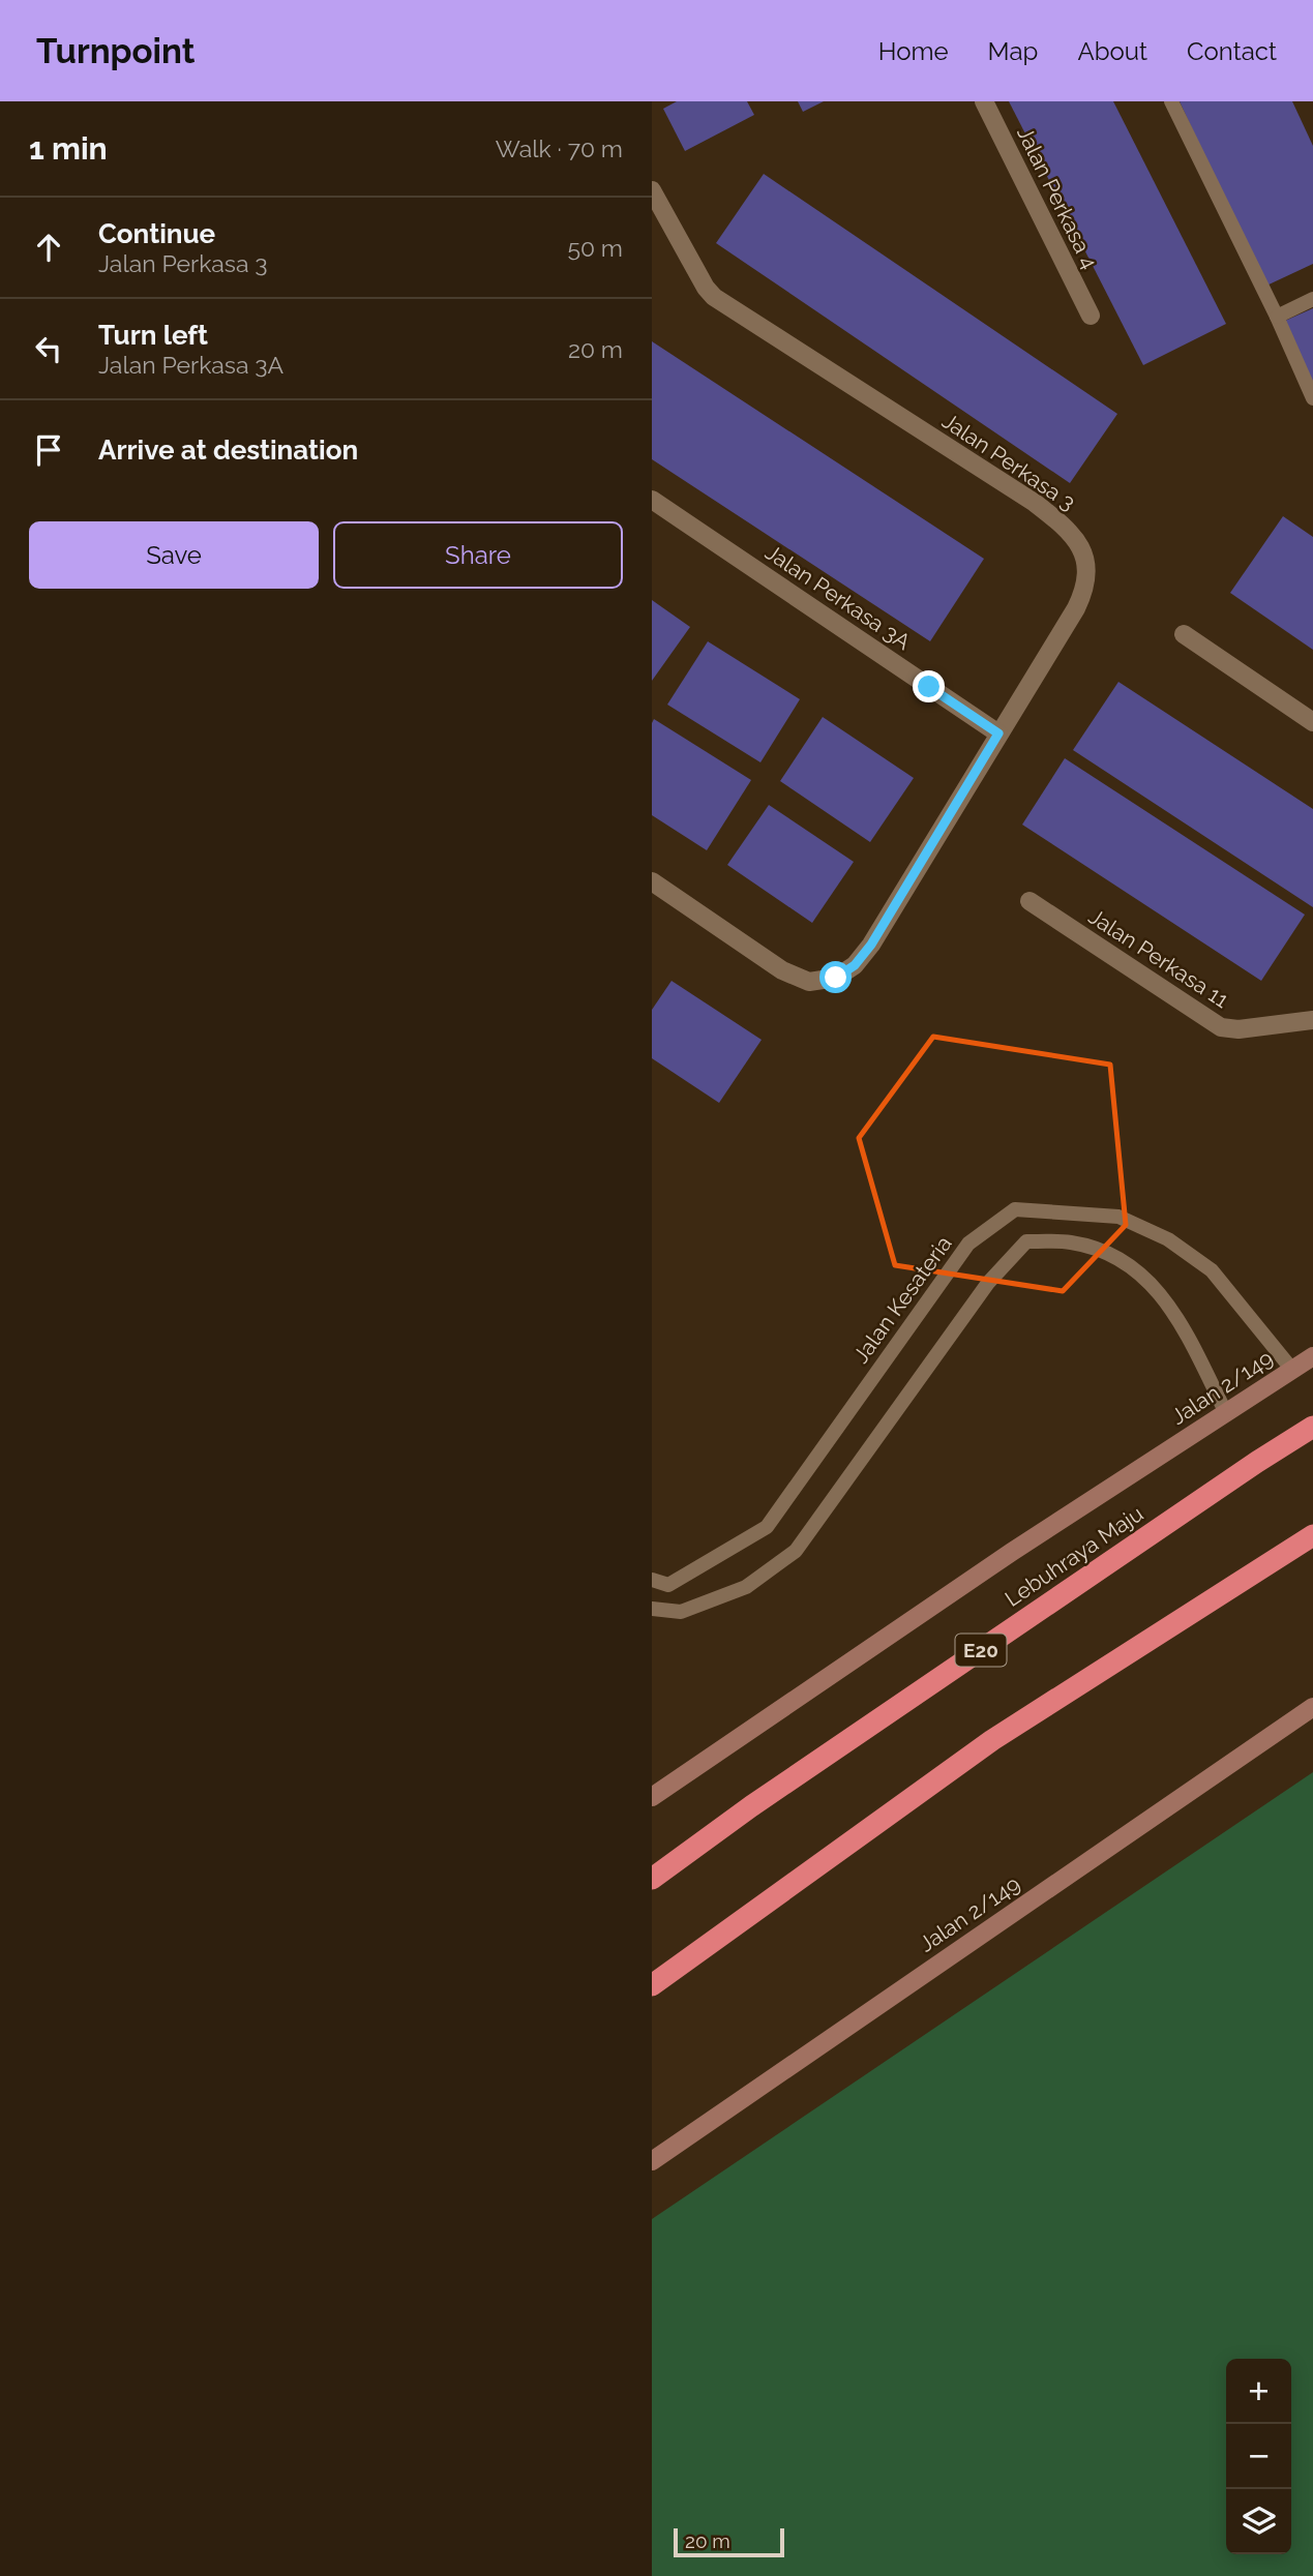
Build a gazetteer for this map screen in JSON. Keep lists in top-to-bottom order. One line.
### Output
{"streets":{"highway":["Lebuhraya Maju","E20"],"main road":["Jalan 2/149"],"street":["Jalan Perkasa 4","Jalan Perkasa 3","Jalan Perkasa 3A","Jalan Perkasa 11"],"lane":["Jalan Kesateria"]},"crossings":[["Jalan Perkasa 3","Jalan Perkasa 3A"],["Jalan Kesateria","Jalan 2/149"]],"scale_bar":"20 m","page":{"header":"Turnpoint","nav":["Home","Map","About","Contact"],"heading":["1 min","Walk · 70 m"],"list":[["Continue","Jalan Perkasa 3","50 m"],["Turn left","Jalan Perkasa 3A","20 m"],"Arrive at destination"],"buttons":["Save","Share"],"map_buttons":["+","−"],"scale":"20 m"}}
